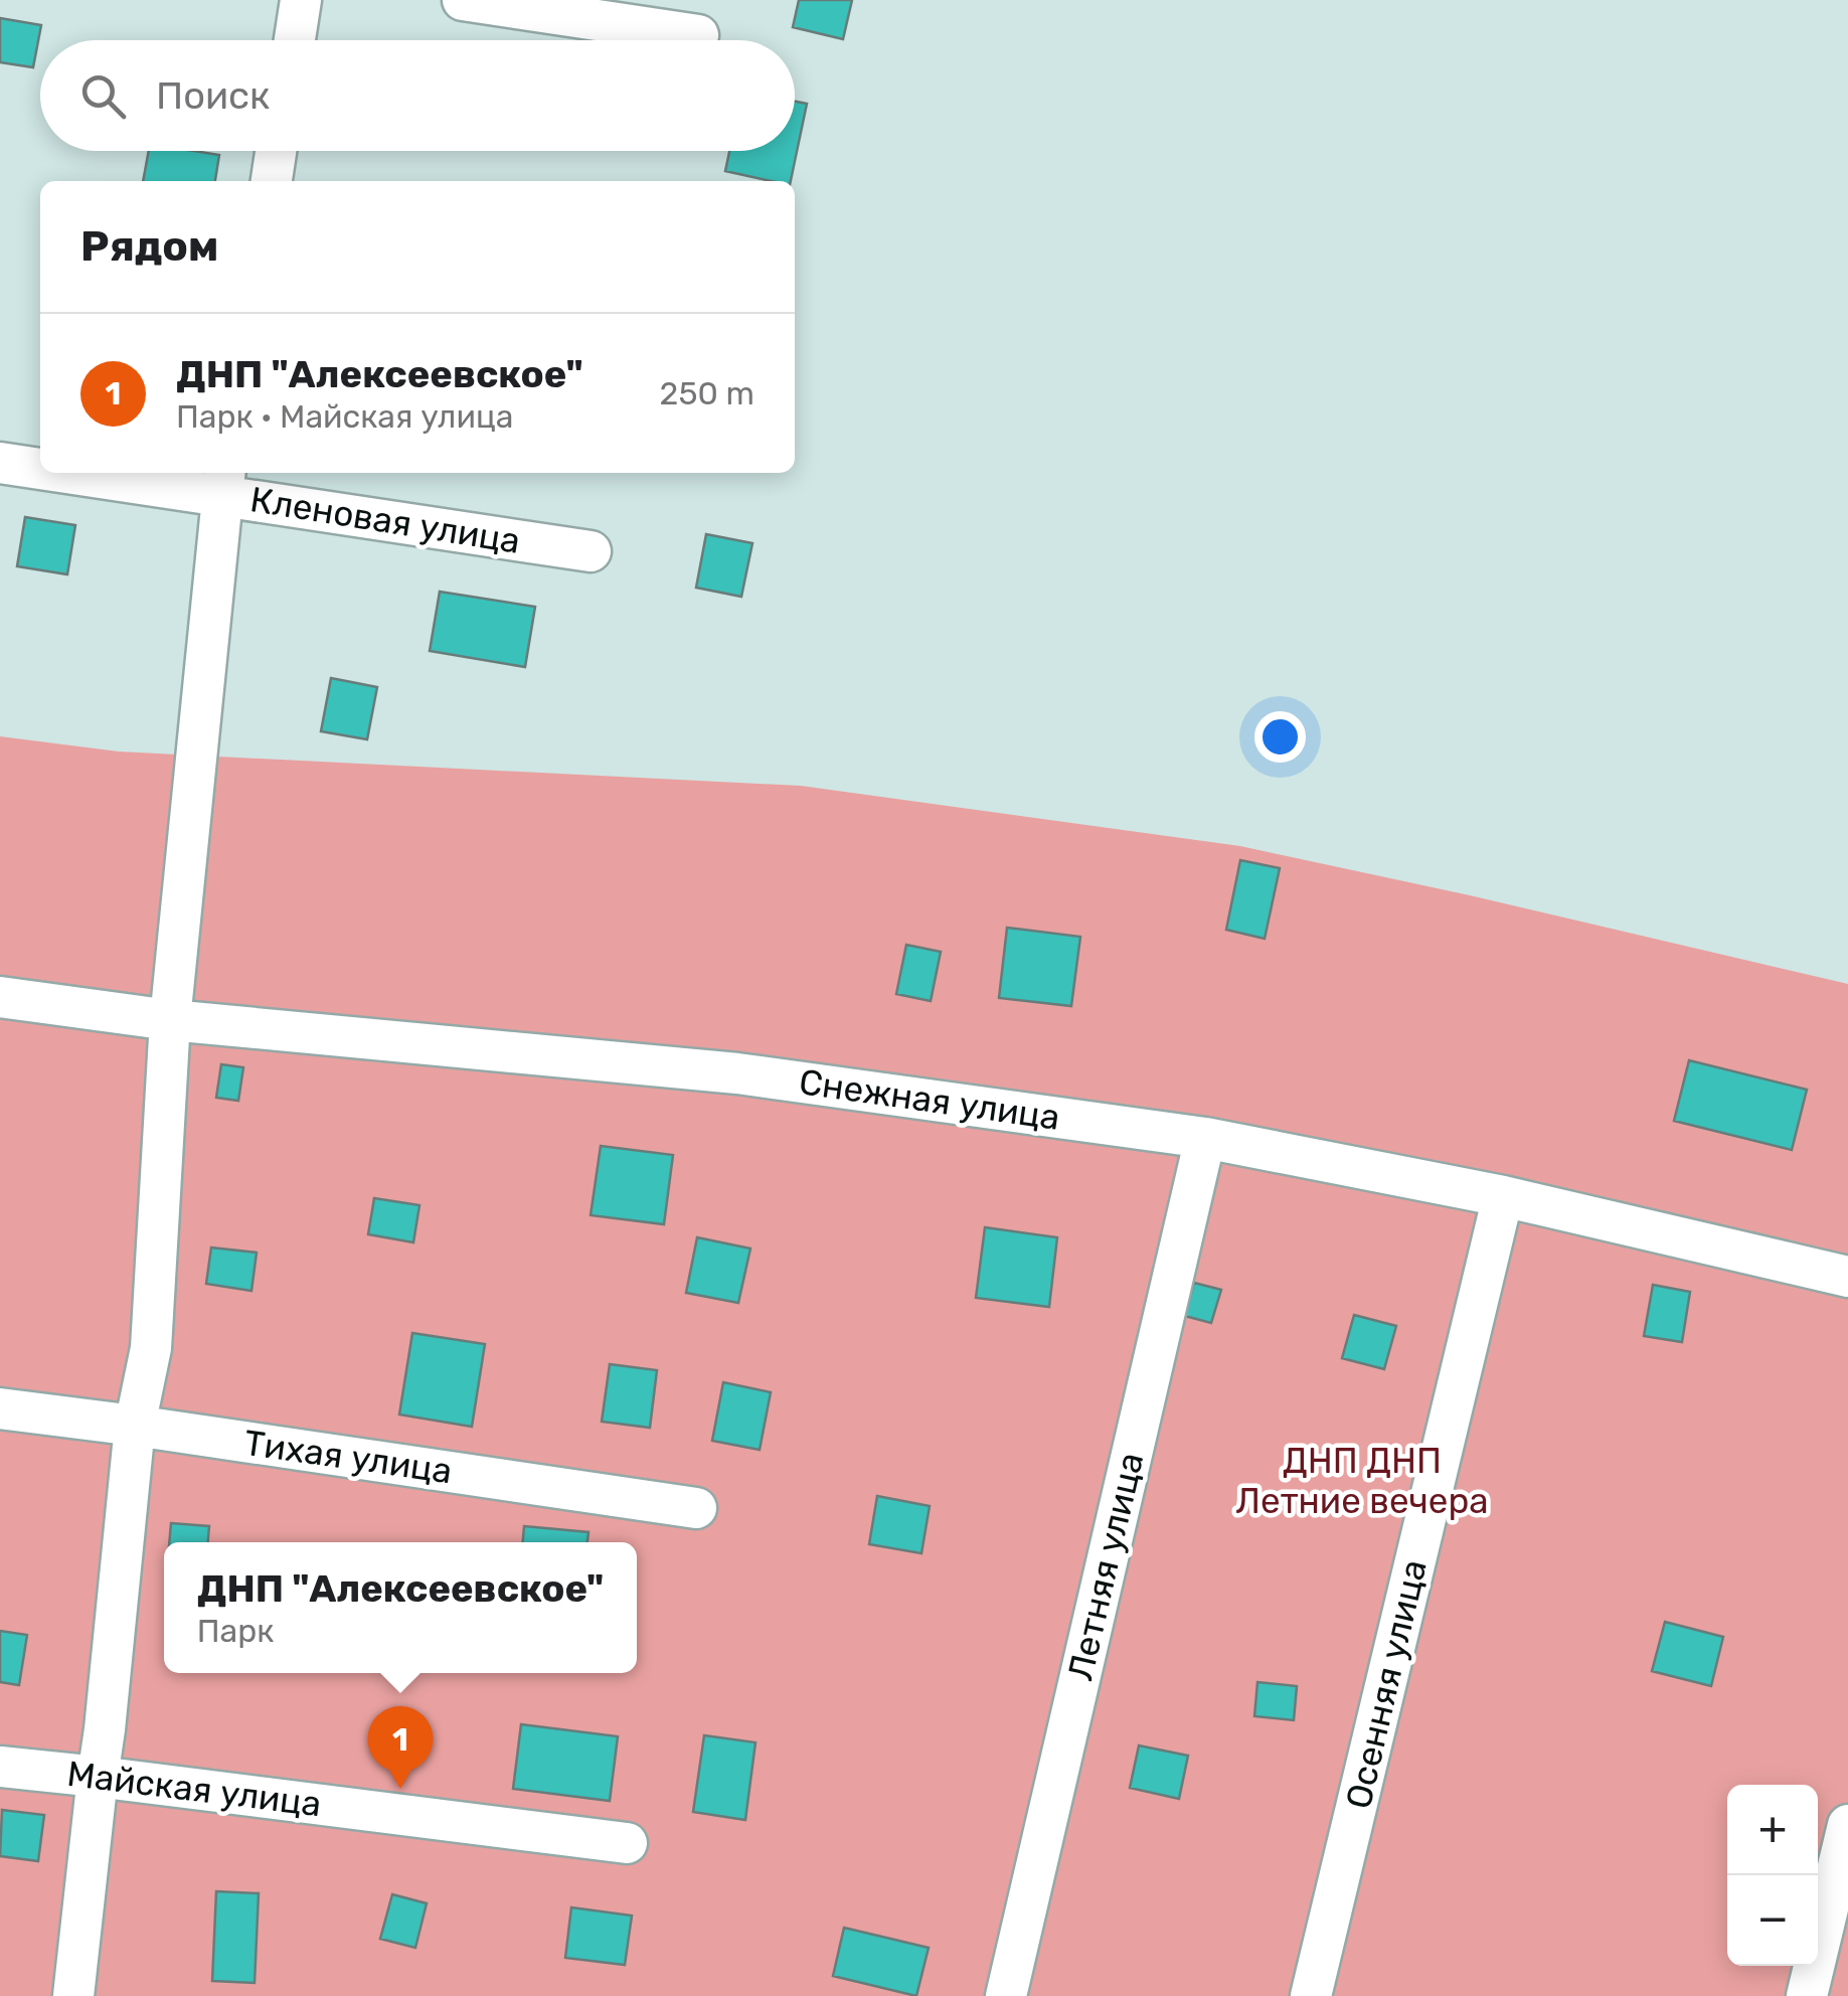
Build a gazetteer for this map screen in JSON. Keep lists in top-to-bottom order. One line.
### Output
{"streets":{"street":["Кленовая улица","Снежная улица","Тихая улица","Летняя улица","Осенняя улица","Майская улица"]},"crossings":[["Снежная улица","Летняя улица"],["Снежная улица","Осенняя улица"]],"parks":["ДНП ДНП Летние вечера"],"page":{"search":"Поиск","heading":"Рядом","list":[{"mark":"1","name":"ДНП \"Алексеевское\"","note":"Парк · Майская улица","value":"250 m"}],"popup":["ДНП \"Алексеевское\"","Парк"],"pins":"1","map_buttons":["+","−"]}}
